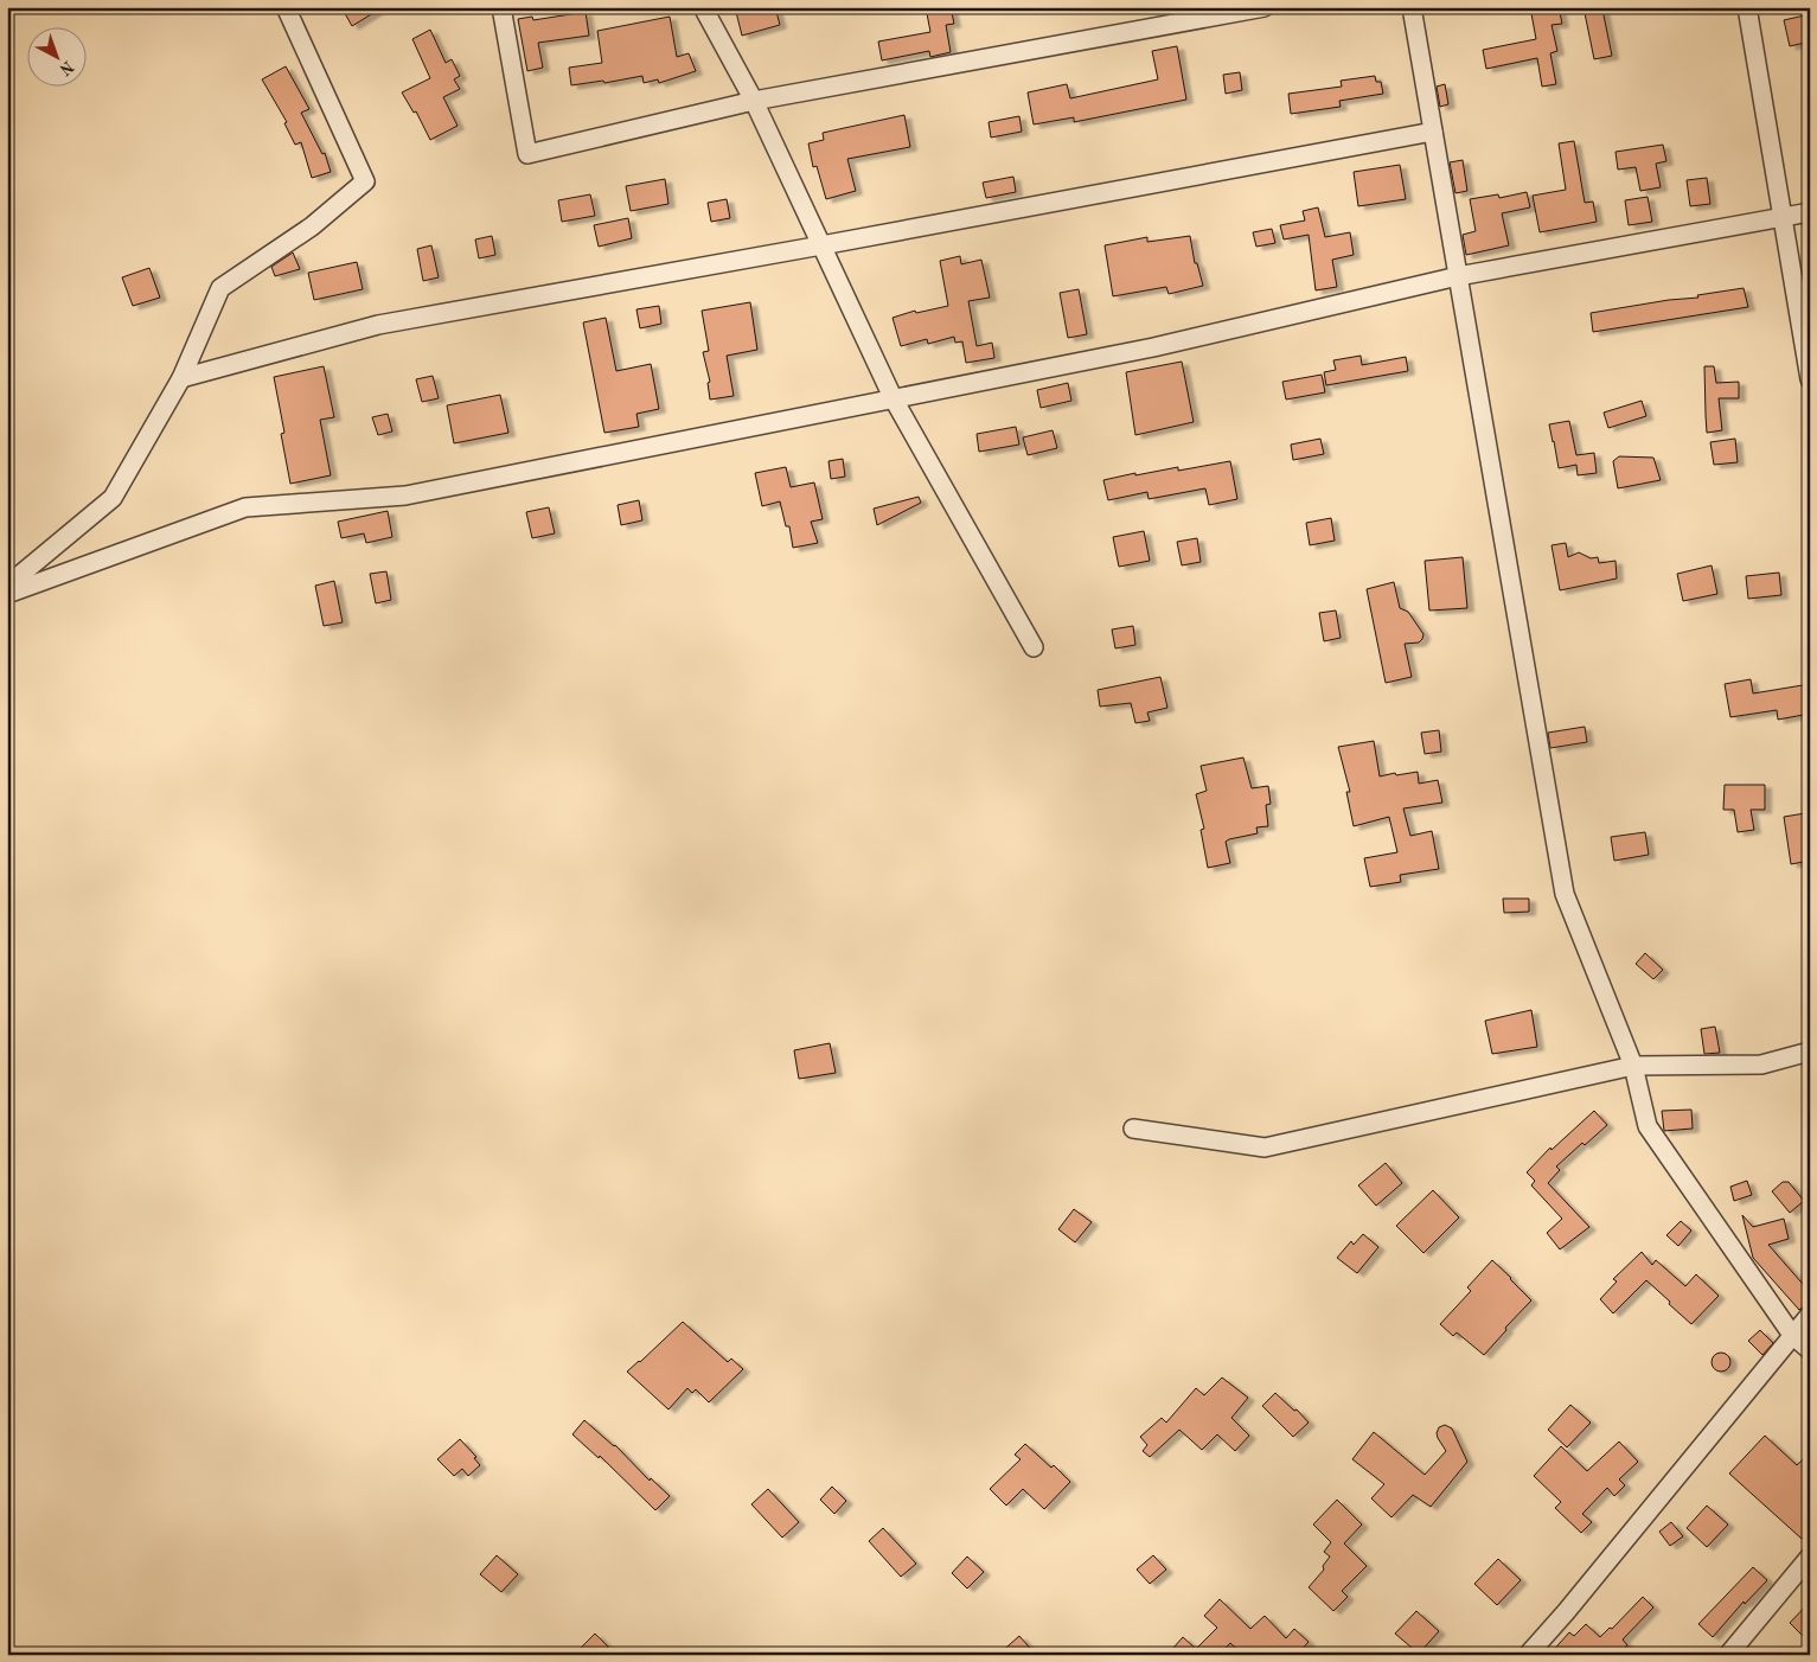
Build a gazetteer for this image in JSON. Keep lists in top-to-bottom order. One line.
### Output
{"north":"bottom right"}
